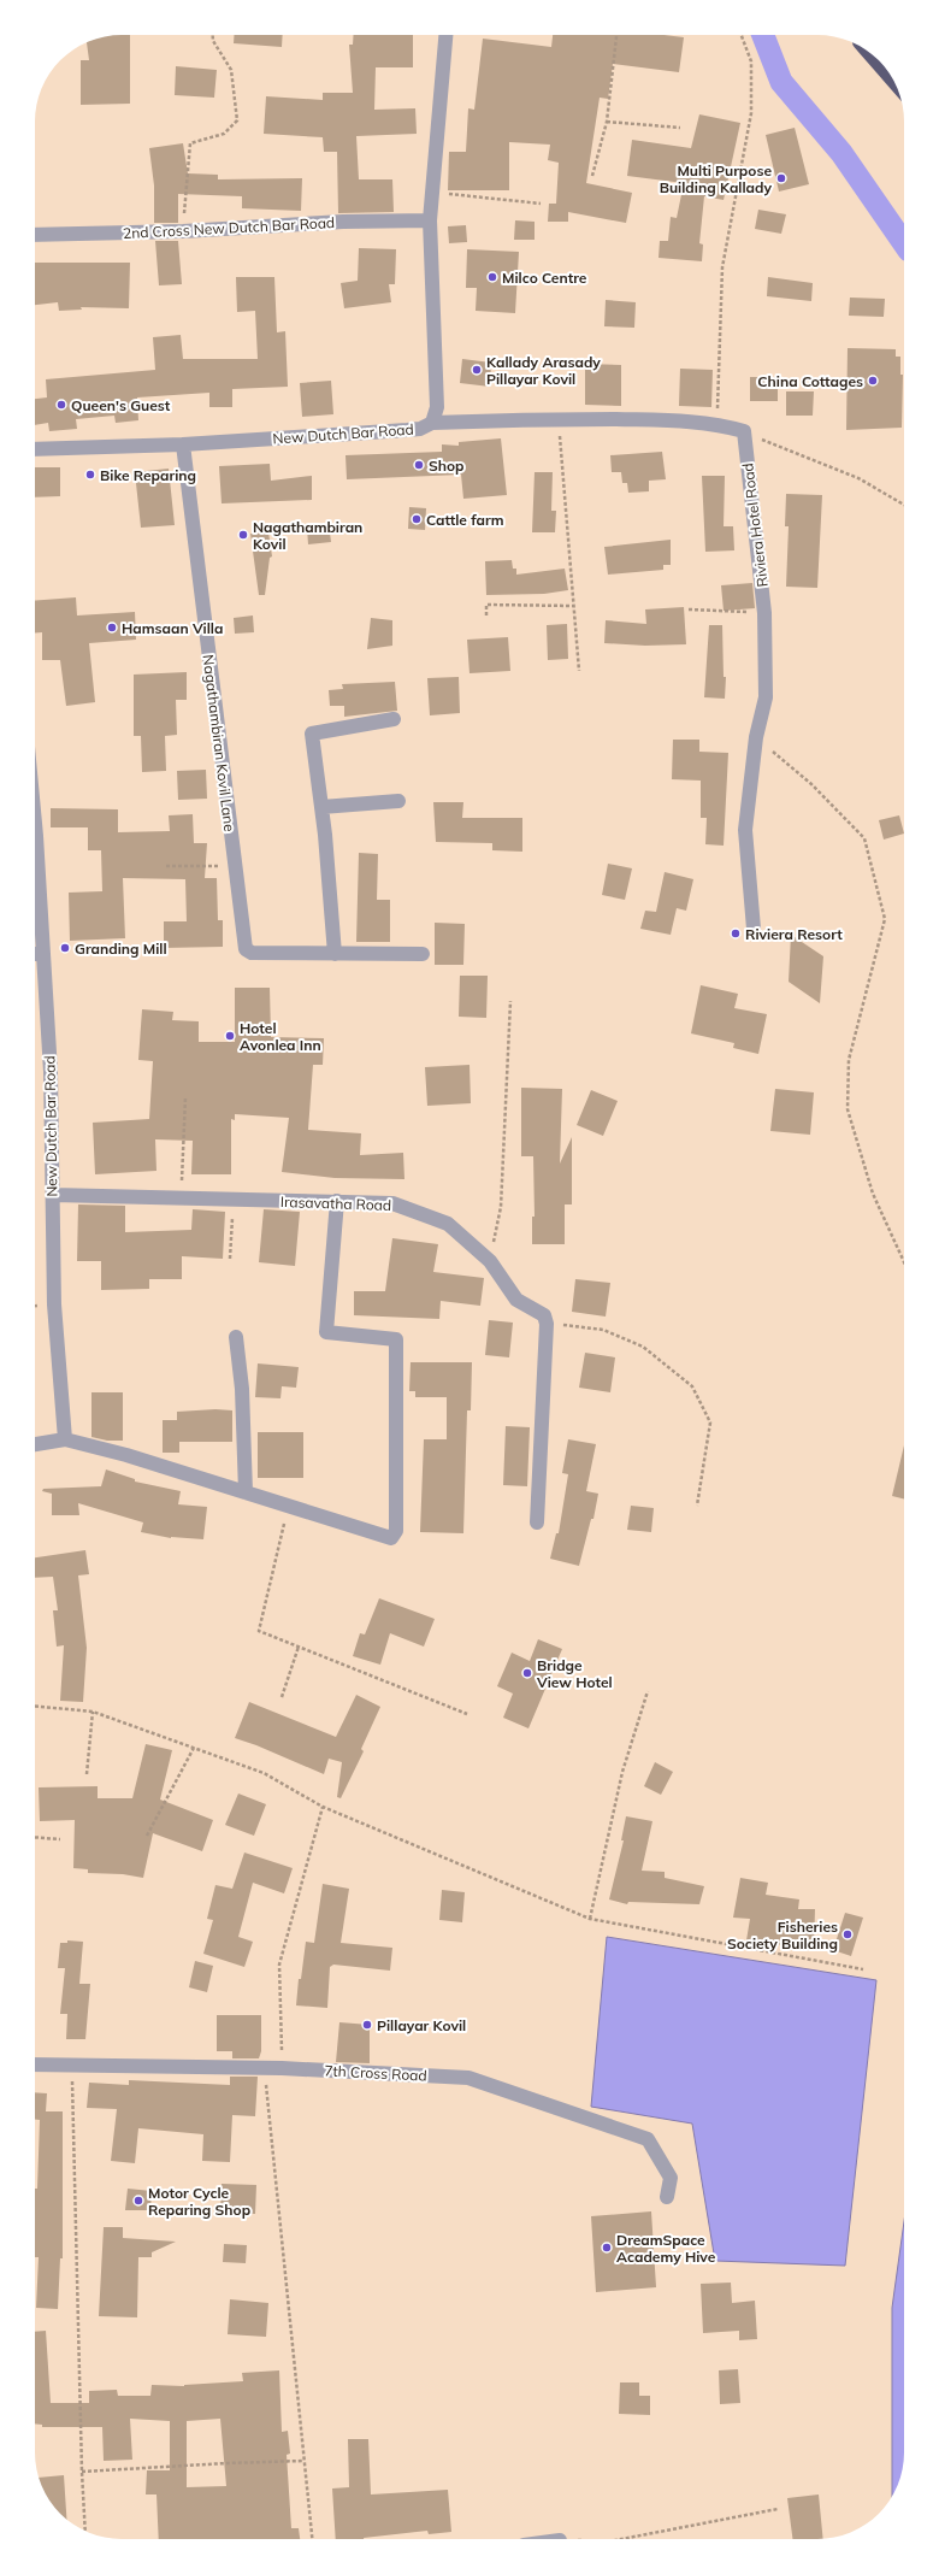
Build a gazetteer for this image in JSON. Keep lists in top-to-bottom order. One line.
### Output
{"streets":{"street":["2nd Cross New Dutch Bar Road","New Dutch Bar Road","Riviera Hotel Road","Nagathambiran Kovil Lane","Irasavatha Road","7th Cross Road"]},"crossings":[["2nd Cross New Dutch Bar Road","New Dutch Bar Road"],["New Dutch Bar Road","Nagathambiran Kovil Lane"],["New Dutch Bar Road","Irasavatha Road"]],"places":["Multi Purpose Building Kallady","Milco Centre","Kallady Arasady Pillayar Kovil","China Cottages","Queen's Guest","Shop","Bike Reparing","Cattle farm","Nagathambiran Kovil","Hamsaan Villa","Riviera Resort","Granding Mill","Hotel Avonlea Inn","Bridge View Hotel","Fisheries Society Building","Pillayar Kovil","Motor Cycle Reparing Shop","DreamSpace Academy Hive"]}
